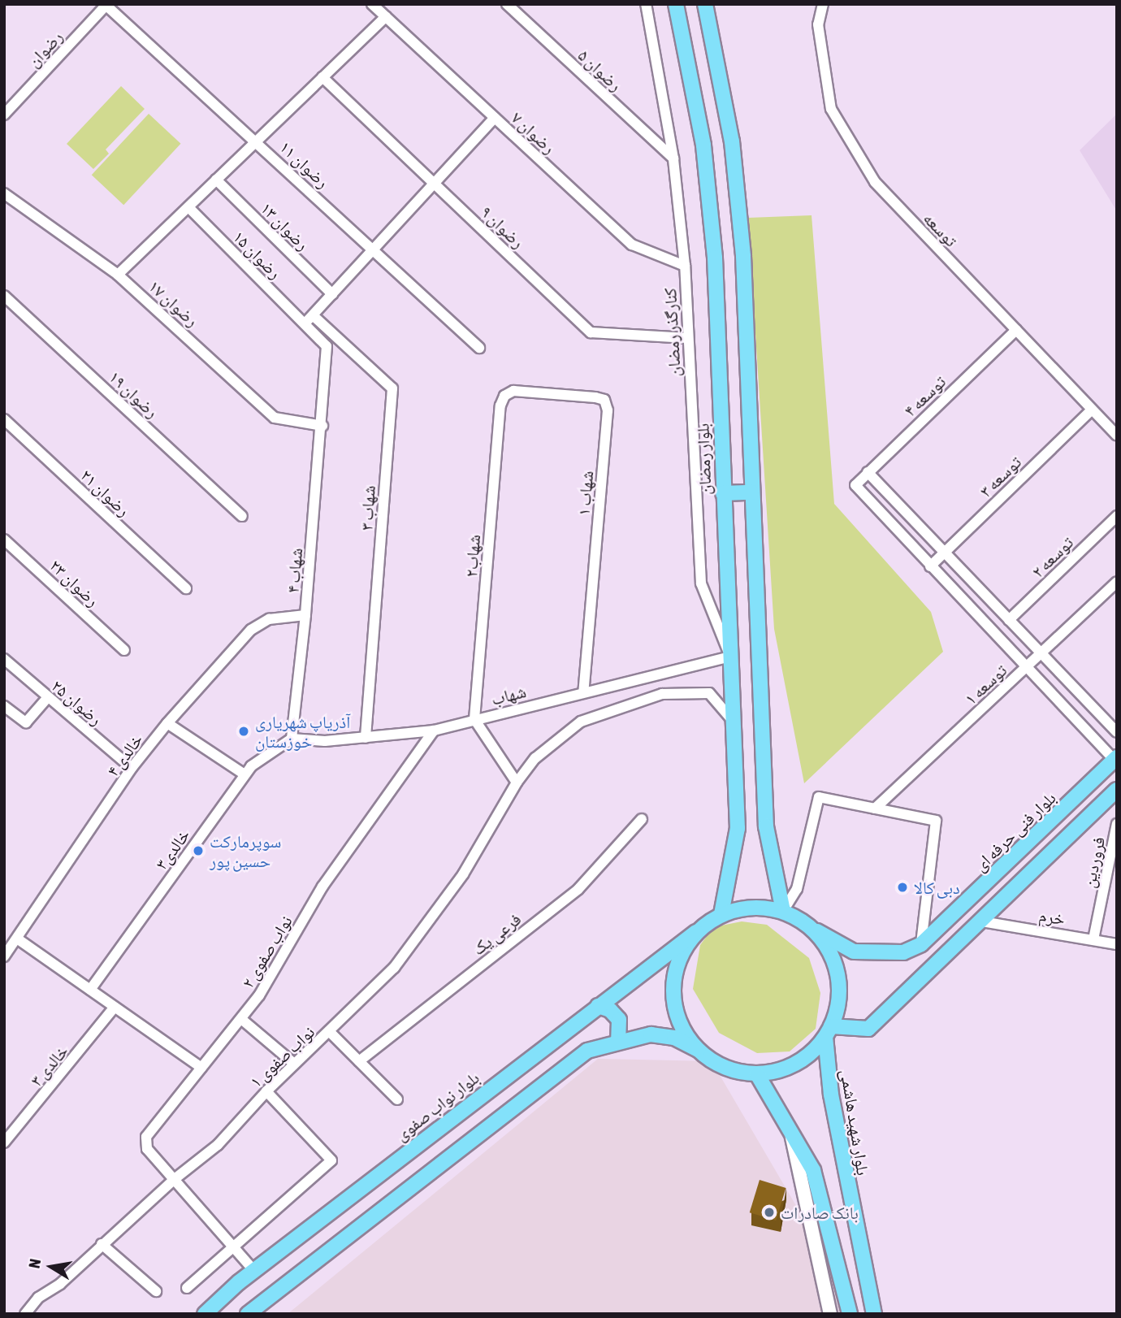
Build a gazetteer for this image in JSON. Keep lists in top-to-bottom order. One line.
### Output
{"streets":{"main road":["بلوار رمضان","بلوار فنی حرفه ای","بلوار نواب صفوی","بلوار شهید هاشمی"],"street":["رضوان","رضوان ۵","رضوان ۷","رضوان ۱۱","رضوان ۱۳","رضوان ۹","توسعه","رضوان ۱۵","رضوان ۱۷","کنارگذر رمضان","رضوان ۱۹","توسعه ۴","توسعه ۳","رضوان ۲۱","شهاب ۱","شهاب ۳","شهاب۲","توسعه ۲","شهاب ۴","رضوان ۲۳","توسعه ۱","شهاب","رضوان ۲۵","خالدی ۴","خالدی۳","فروردین","خرم","فرعی یک","نواب صفوی ۲","نواب صفوی ۱","خالدی ۳"]},"crossings":[["رضوان","رضوان ۱۱"],["رضوان ۵","کنارگذر رمضان"],["رضوان ۷","کنارگذر رمضان"],["رضوان ۹","کنارگذر رمضان"],["توسعه","توسعه ۴"],["توسعه","توسعه ۳"],["رضوان ۱۵","شهاب ۴"],["رضوان ۱۷","شهاب ۴"],["کنارگذر رمضان","بلوار رمضان"],["کنارگذر رمضان","شهاب"],["توسعه ۴","توسعه ۳"],["بلوار رمضان","شهاب"],["بلوار رمضان","بلوار فنی حرفه ای"],["بلوار رمضان","نواب صفوی ۱"],["بلوار رمضان","بلوار نواب صفوی"],["بلوار رمضان","بلوار شهید هاشمی"],["شهاب ۱","شهاب۲"],["شهاب ۱","شهاب"],["شهاب ۳","شهاب"],["شهاب۲","شهاب"],["شهاب ۴","شهاب"],["شهاب ۴","خالدی ۴"],["شهاب ۴","خالدی۳"],["شهاب","خالدی۳"],["شهاب","نواب صفوی ۲"],["رضوان ۲۵","خالدی ۴"],["بلوار فنی حرفه ای","بلوار نواب صفوی"],["بلوار فنی حرفه ای","بلوار شهید هاشمی"],["فروردین","خرم"],["نواب صفوی ۲","نواب صفوی ۱"],["نواب صفوی ۲","بلوار نواب صفوی"],["بلوار نواب صفوی","بلوار شهید هاشمی"]],"places":["آذریاپ شهریاری خوزستان","سوپرمارکت حسین پور","دبی کالا","بانک صادرات"],"north":"left"}
